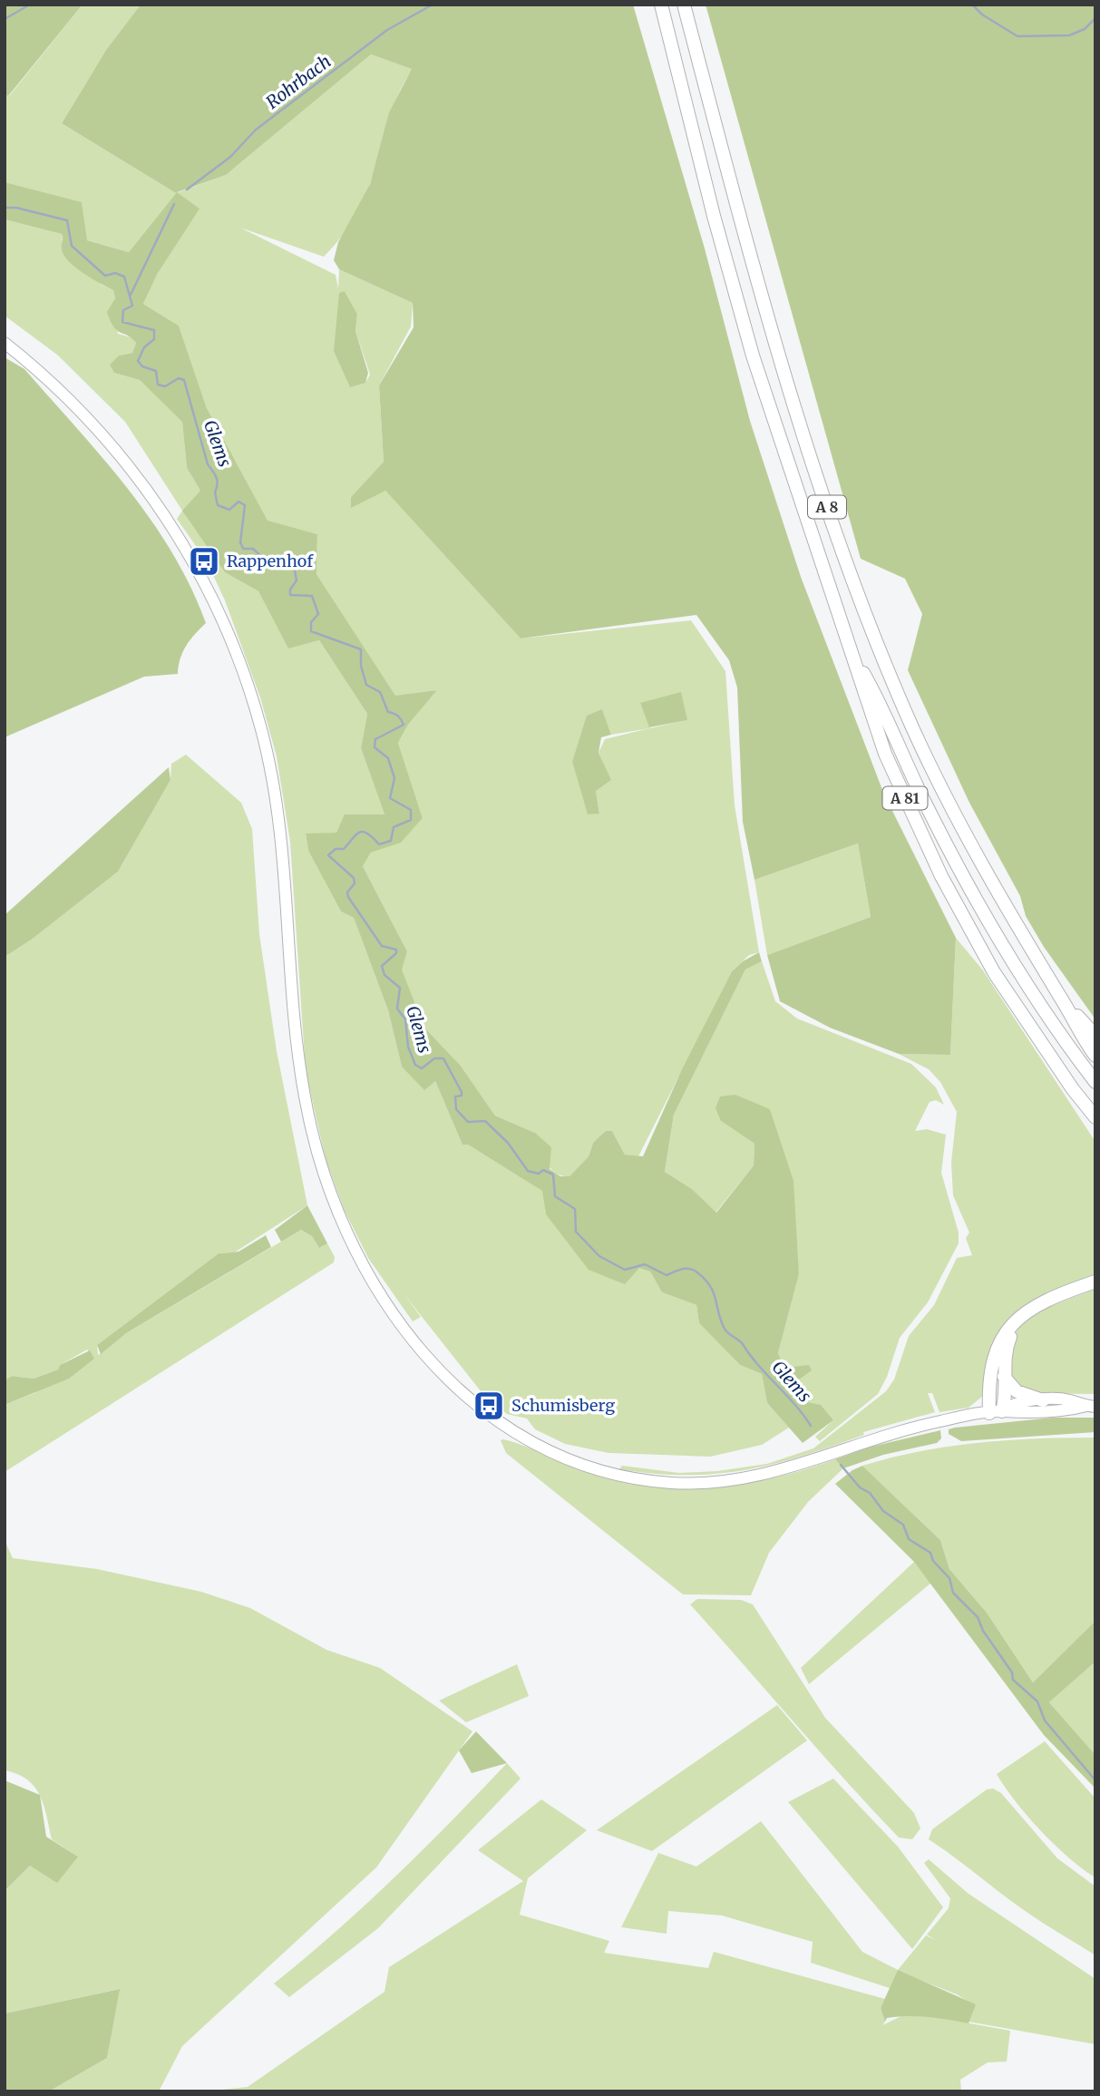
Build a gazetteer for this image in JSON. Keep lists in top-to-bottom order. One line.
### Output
{"streets":{"highway":["A 8","A 81"]},"crossings":[["A 8","A 81"]],"water":["Rohrbach","Glems"],"places":{"bus stop":["Rappenhof","Schumisberg"]}}
